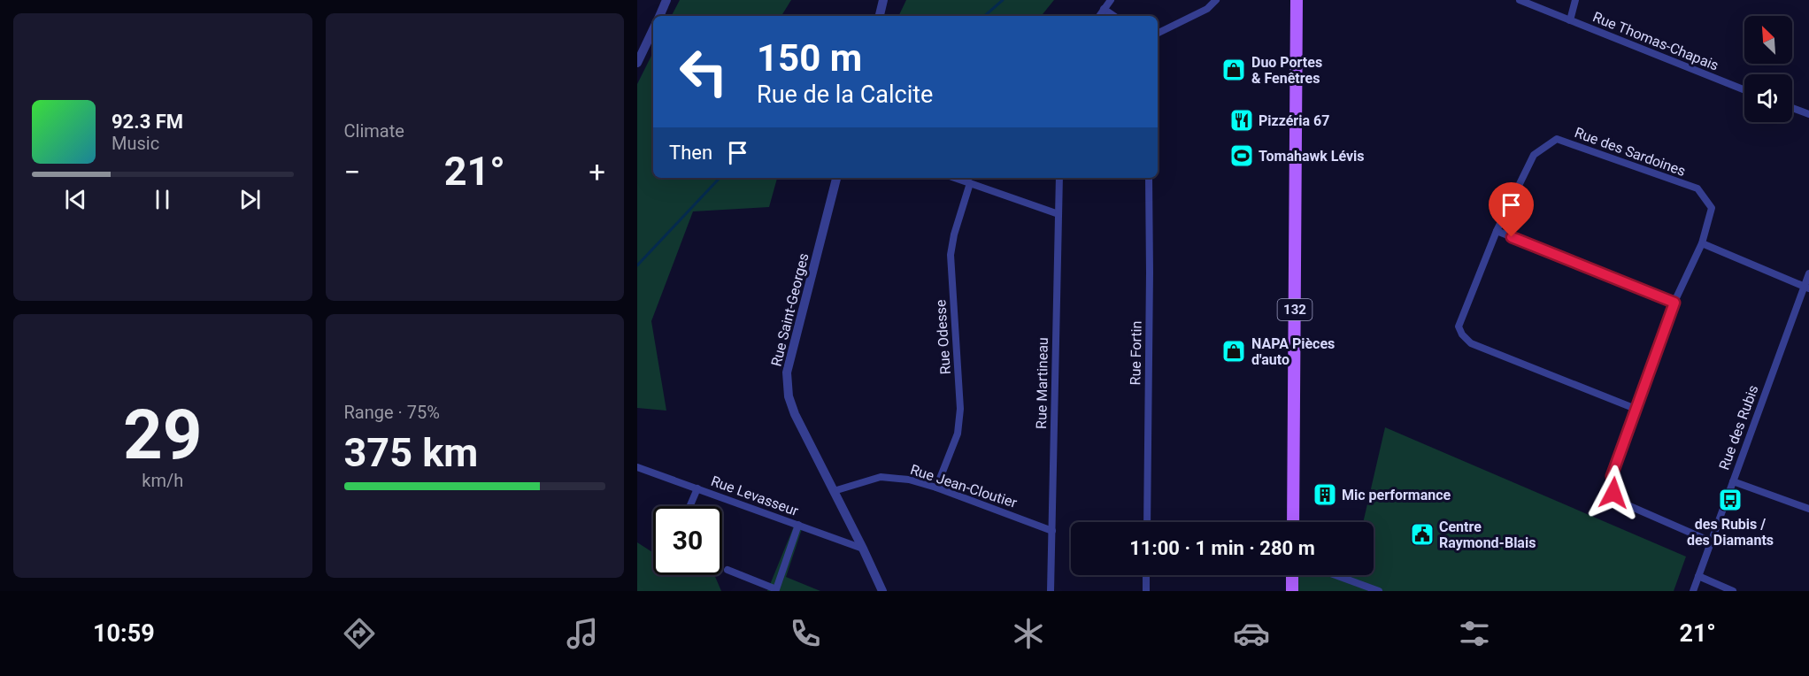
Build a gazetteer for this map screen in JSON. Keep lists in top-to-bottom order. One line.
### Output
{"streets":{"main road":["132"],"street":["Rue Thomas-Chapais","Rue des Sardoines","Rue Saint-Georges","Rue Odesse","Rue Fortin","Rue Martineau","Rue des Rubis","Rue Jean-Cloutier","Rue Levasseur"]},"crossings":[["Rue Saint-Georges","Rue Jean-Cloutier"],["Rue Saint-Georges","Rue Levasseur"],["Rue Odesse","Rue Jean-Cloutier"],["Rue Martineau","Rue Jean-Cloutier"]],"places":{"shop":["Duo Portes & Fenêtres","NAPA Pièces d'auto"],"restaurant":["Pizzéria 67"],"sports":["Tomahawk Lévis"],"building":["Mic performance"],"bus stop":["des Rubis / des Diamants"],"public building":["Centre Raymond-Blais"]},"north":"top left","page":{"tile":["Climate",["29","km/h"],["Range · 75%","375 km"]],"turn":["150 m","Rue de la Calcite"],"song":["92.3 FM","Music"],"then":"Then","heat":["−","21°","+"],"limit":"30","trip":"11:00 · 1 min · 280 m","tabs":["10:59","21°"]}}
